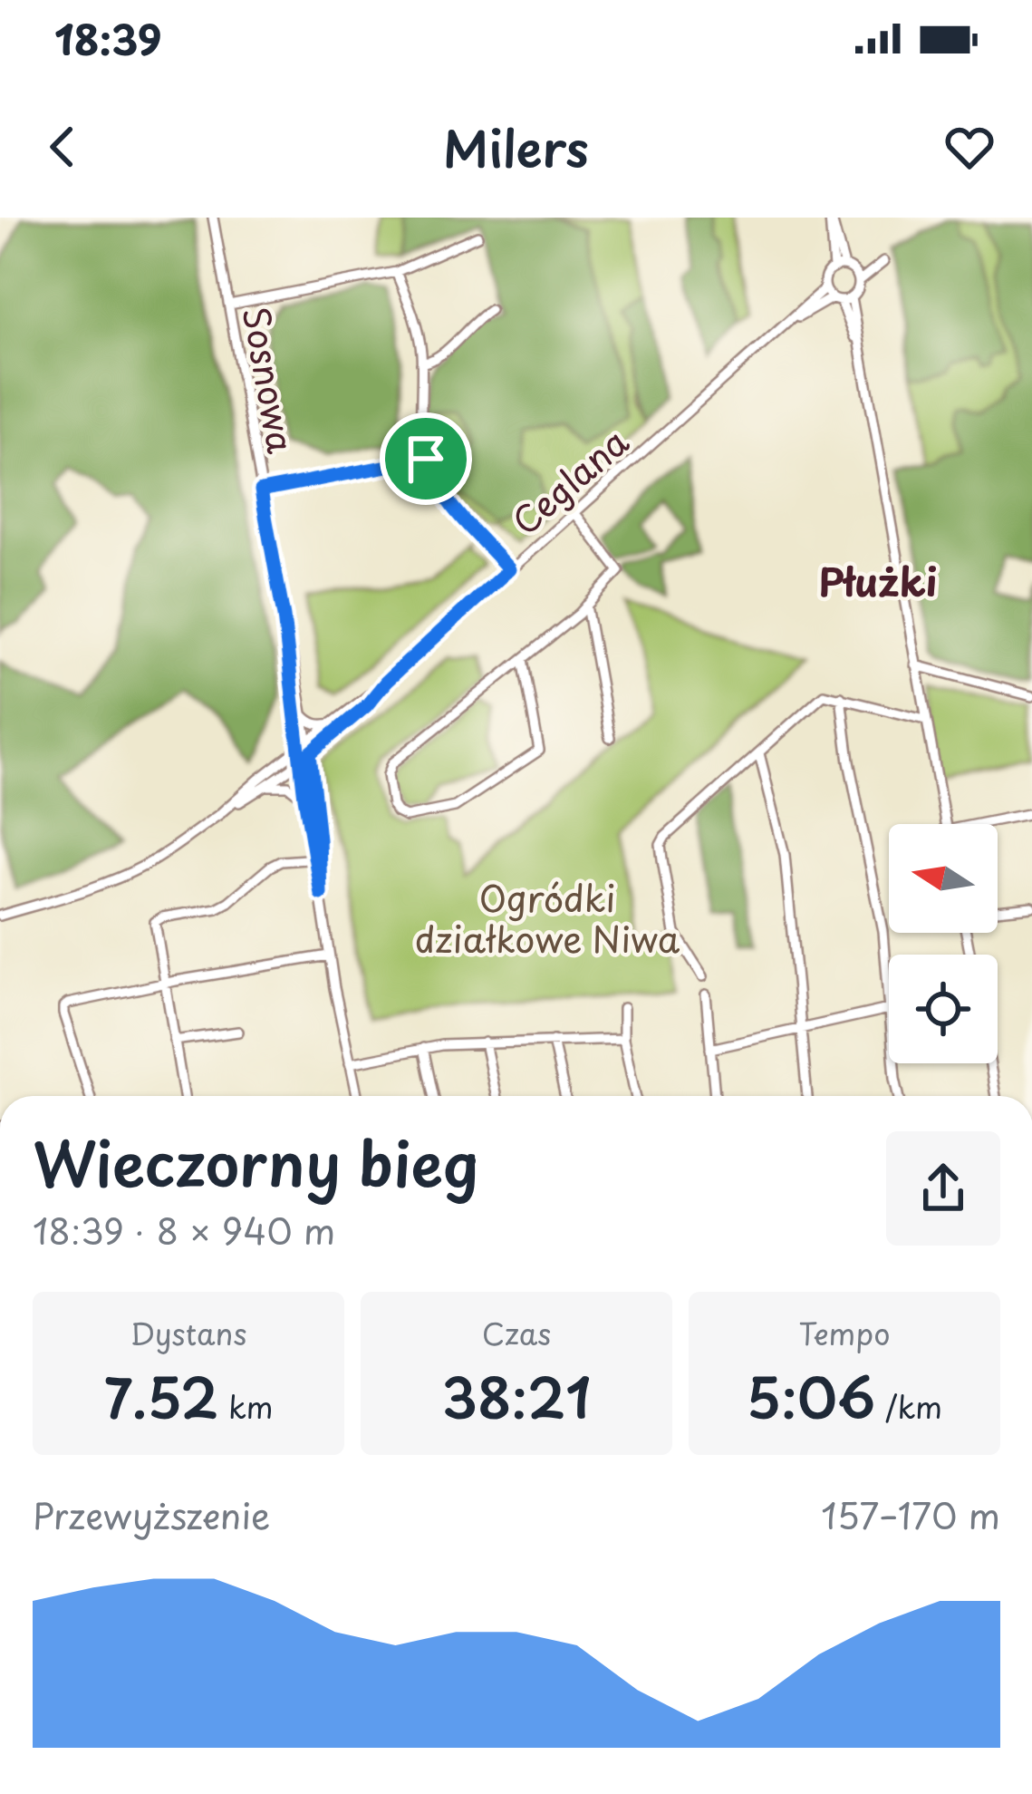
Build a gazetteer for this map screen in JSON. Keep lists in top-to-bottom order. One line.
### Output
{"streets":{"street":["Sosnowa","Ceglana"]},"crossings":[["Sosnowa","Ceglana"]],"districts":["Płużki"],"parks":["Ogródki działkowe Niwa"],"north":"left","page":{"status":"18:39","header":"Milers","heading":["Wieczorny bieg","18:39 · 8 × 940 m"],"stats":[["Dystans","7.52 km"],["Czas","38:21"],["Tempo","5:06 /km"]],"chart":["Przewyższenie","157–170 m"]}}
